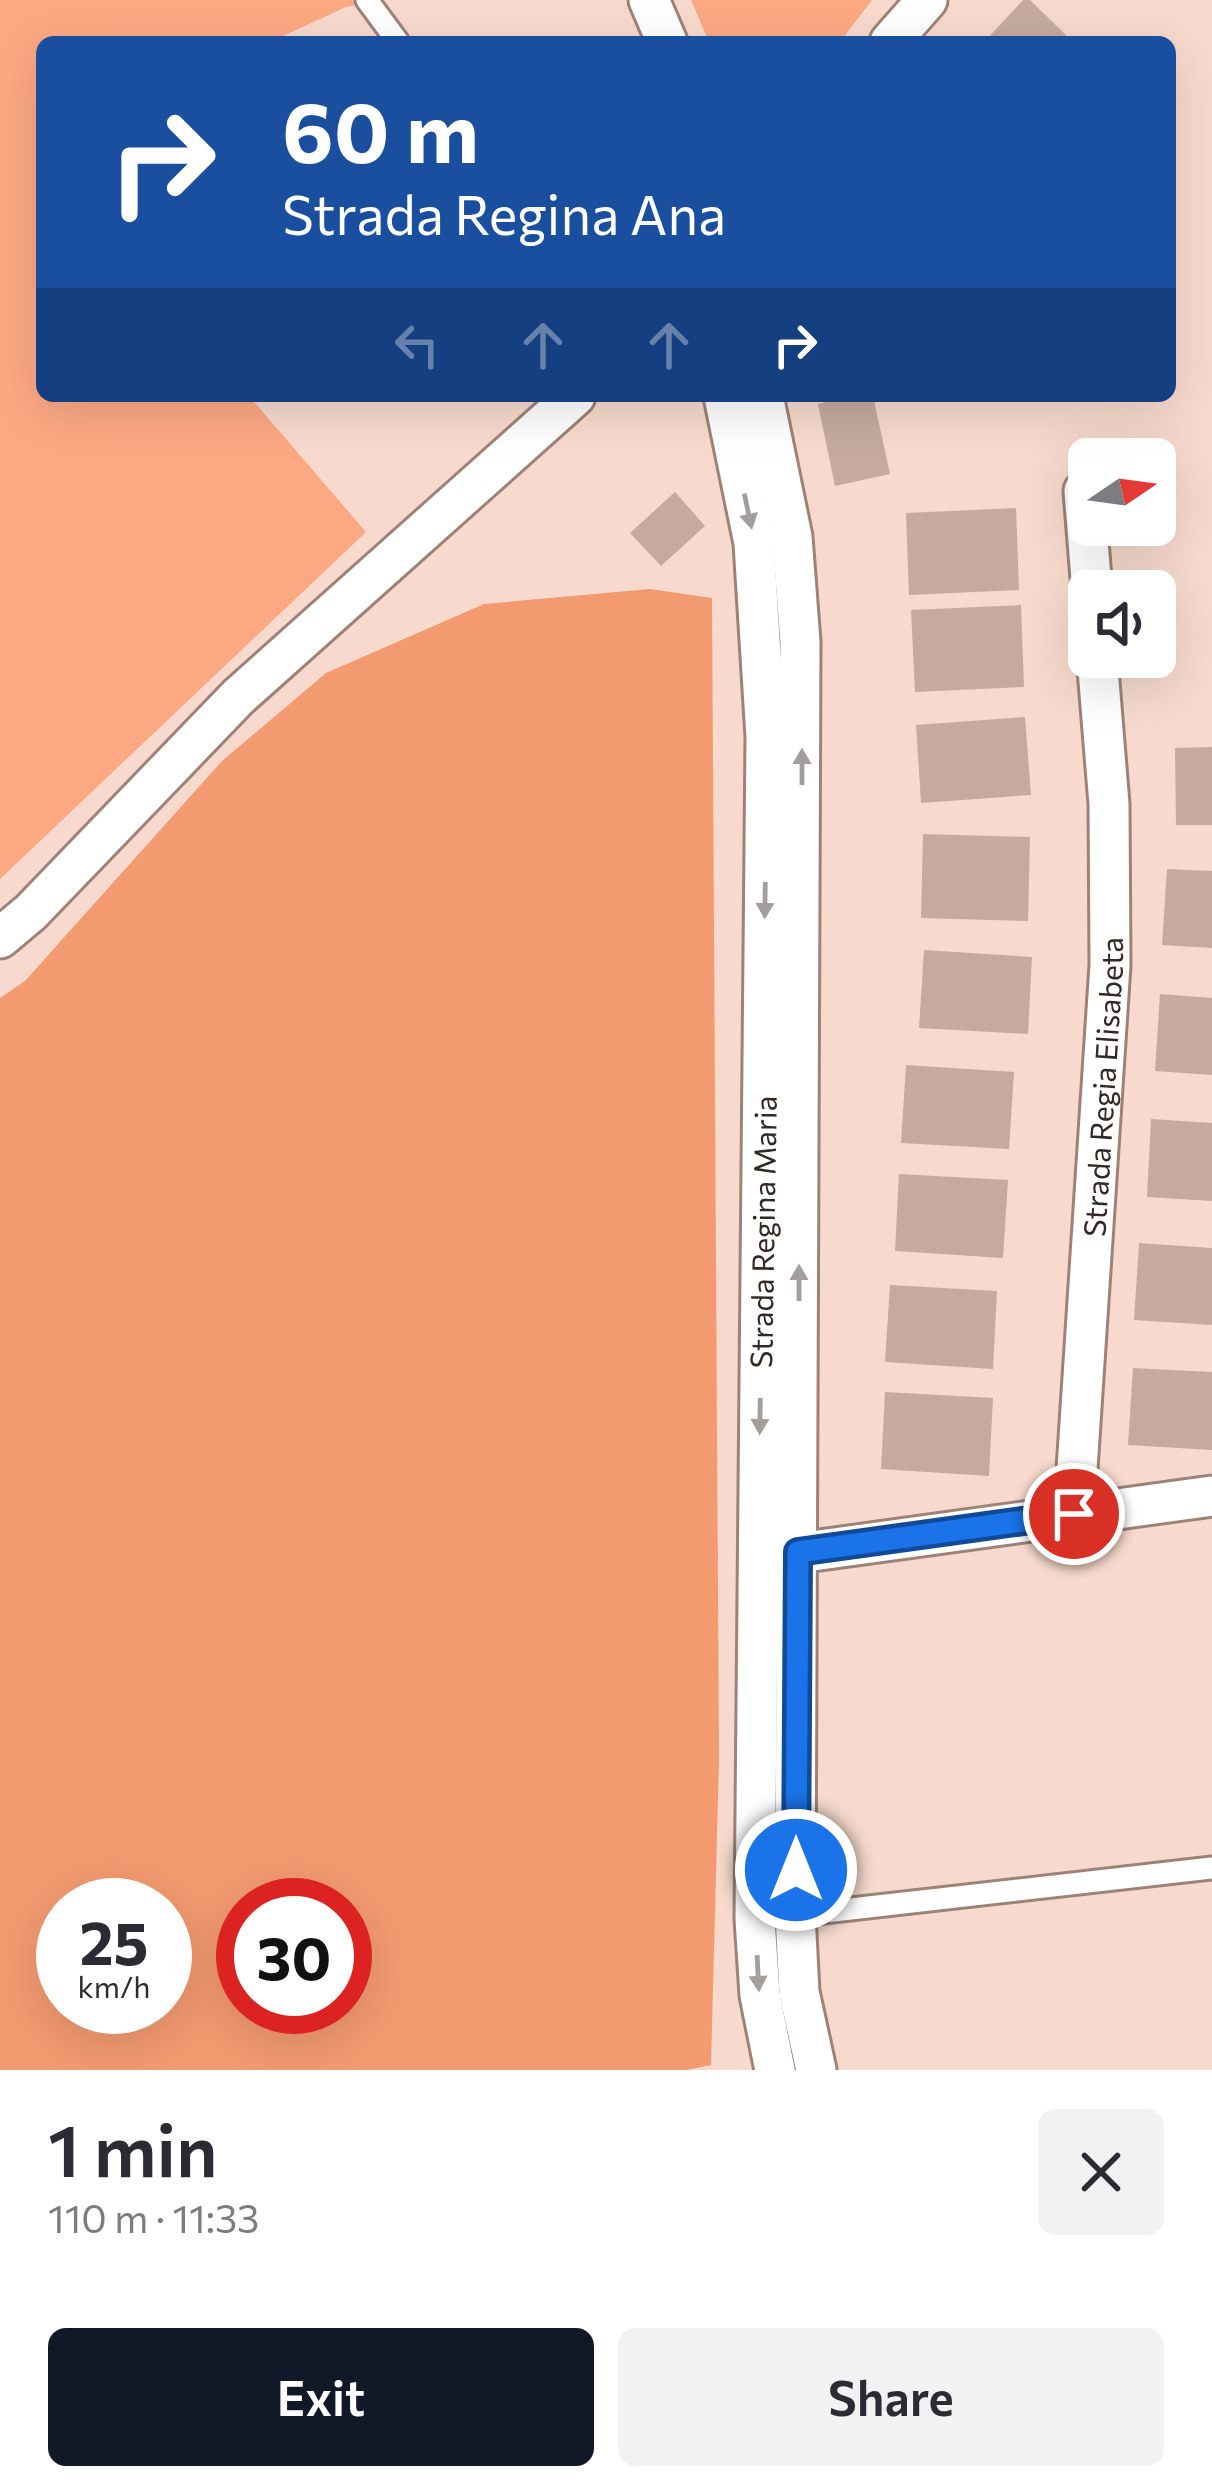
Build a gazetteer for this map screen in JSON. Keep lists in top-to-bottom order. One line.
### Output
{"streets":{"street":["Strada Regia Elisabeta","Strada Regina Maria"]},"north":"right","page":{"turn":["60 m","Strada Regina Ana"],"speed":"25 km/h","limit":"30","heading":["1 min","110 m · 11:33"],"buttons":["Exit","Share"]}}
